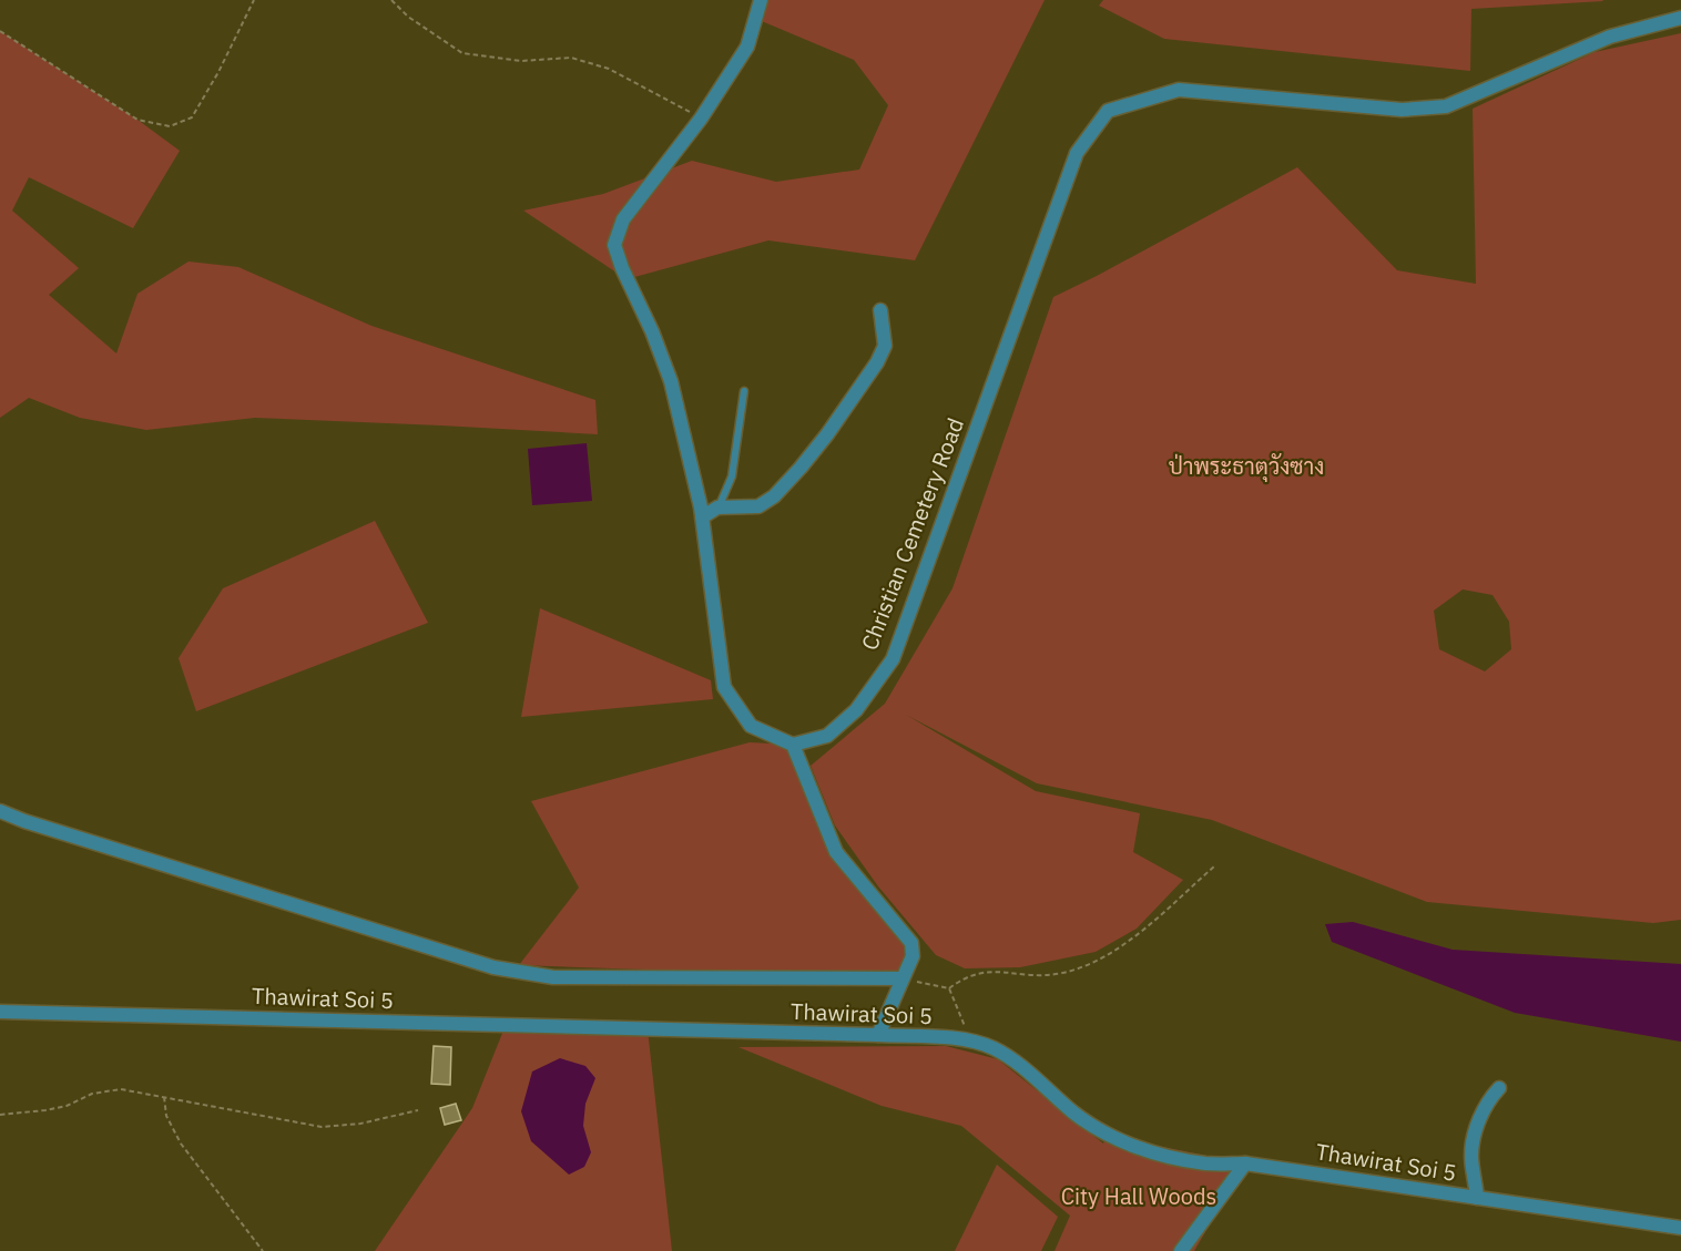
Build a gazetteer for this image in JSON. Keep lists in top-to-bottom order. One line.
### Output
{"streets":{"street":["Christian Cemetery Road","Thawirat Soi 5"]},"parks":["ป่าพระธาตุวังซาง","City Hall Woods"]}
